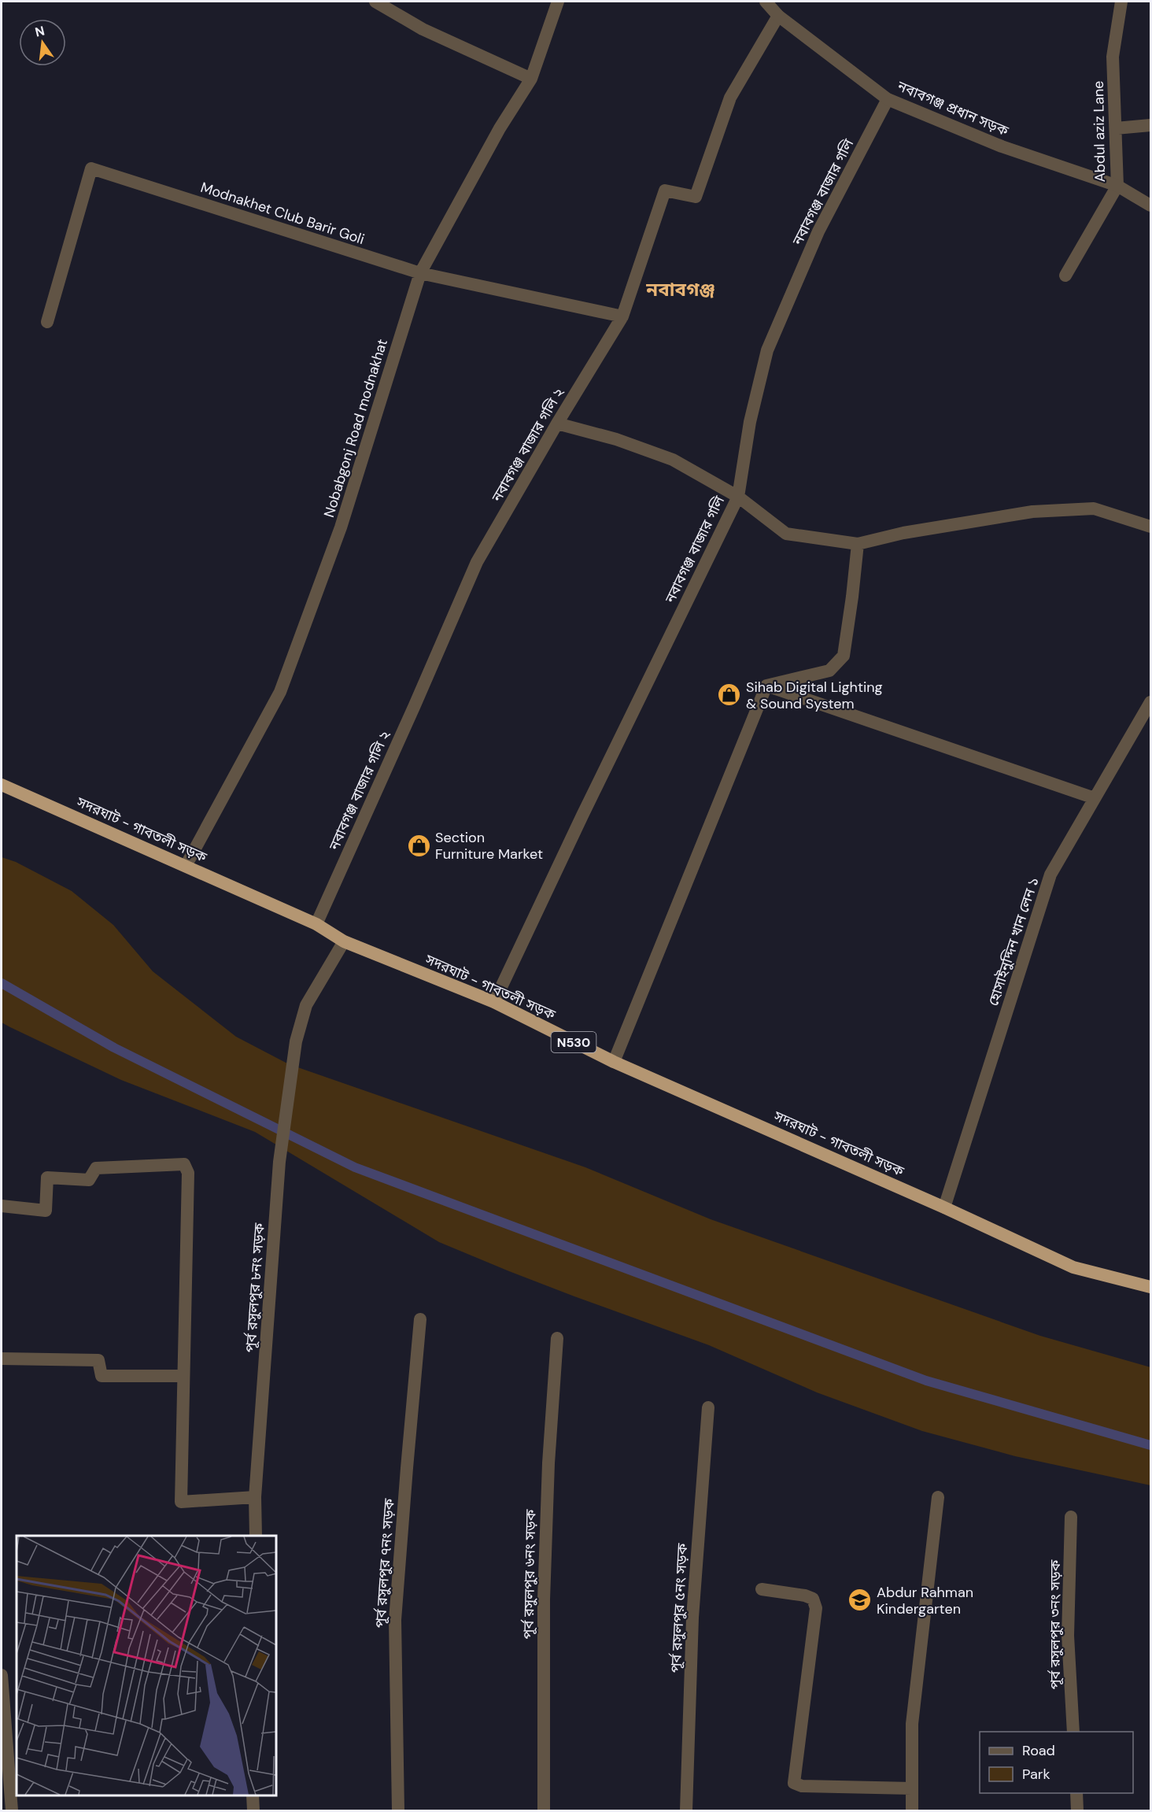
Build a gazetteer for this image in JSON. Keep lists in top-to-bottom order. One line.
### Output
{"streets":{"highway":["সদরঘাট - গাবতলী সড়ক","N530"],"street":["নবাবগঞ্জ প্রধান সড়ক","Abdul aziz Lane","নবাবগঞ্জ বাজার গলি","Modnakhet Club Barir Goli","Nobabgonj Road modnakhat","নবাবগঞ্জ বাজার গলি ২","হোসাইনুদ্দিন খান লেন ১","পূর্ব রসুলপুর ৮নং সড়ক","পূর্ব রসুলপুর ৭নং সড়ক","পূর্ব রসুলপুর ৬নং সড়ক","পূর্ব রসুলপুর ৫নং সড়ক","পূর্ব রসুলপুর ৩নং সড়ক"]},"crossings":[["নবাবগঞ্জ প্রধান সড়ক","Abdul aziz Lane"],["নবাবগঞ্জ প্রধান সড়ক","নবাবগঞ্জ বাজার গলি"],["নবাবগঞ্জ প্রধান সড়ক","নবাবগঞ্জ বাজার গলি ২"],["নবাবগঞ্জ বাজার গলি","সদরঘাট - গাবতলী সড়ক"],["Modnakhet Club Barir Goli","Nobabgonj Road modnakhat"],["Modnakhet Club Barir Goli","নবাবগঞ্জ বাজার গলি ২"],["Nobabgonj Road modnakhat","সদরঘাট - গাবতলী সড়ক"],["নবাবগঞ্জ বাজার গলি ২","সদরঘাট - গাবতলী সড়ক"],["সদরঘাট - গাবতলী সড়ক","হোসাইনুদ্দিন খান লেন ১"],["সদরঘাট - গাবতলী সড়ক","পূর্ব রসুলপুর ৮নং সড়ক"]],"districts":["নবাবগঞ্জ"],"places":{"shop":["Sihab Digital Lighting & Sound System","Section Furniture Market"],"school or university":["Abdur Rahman Kindergarten"]},"legend":["Road","Park"],"north":"top"}
